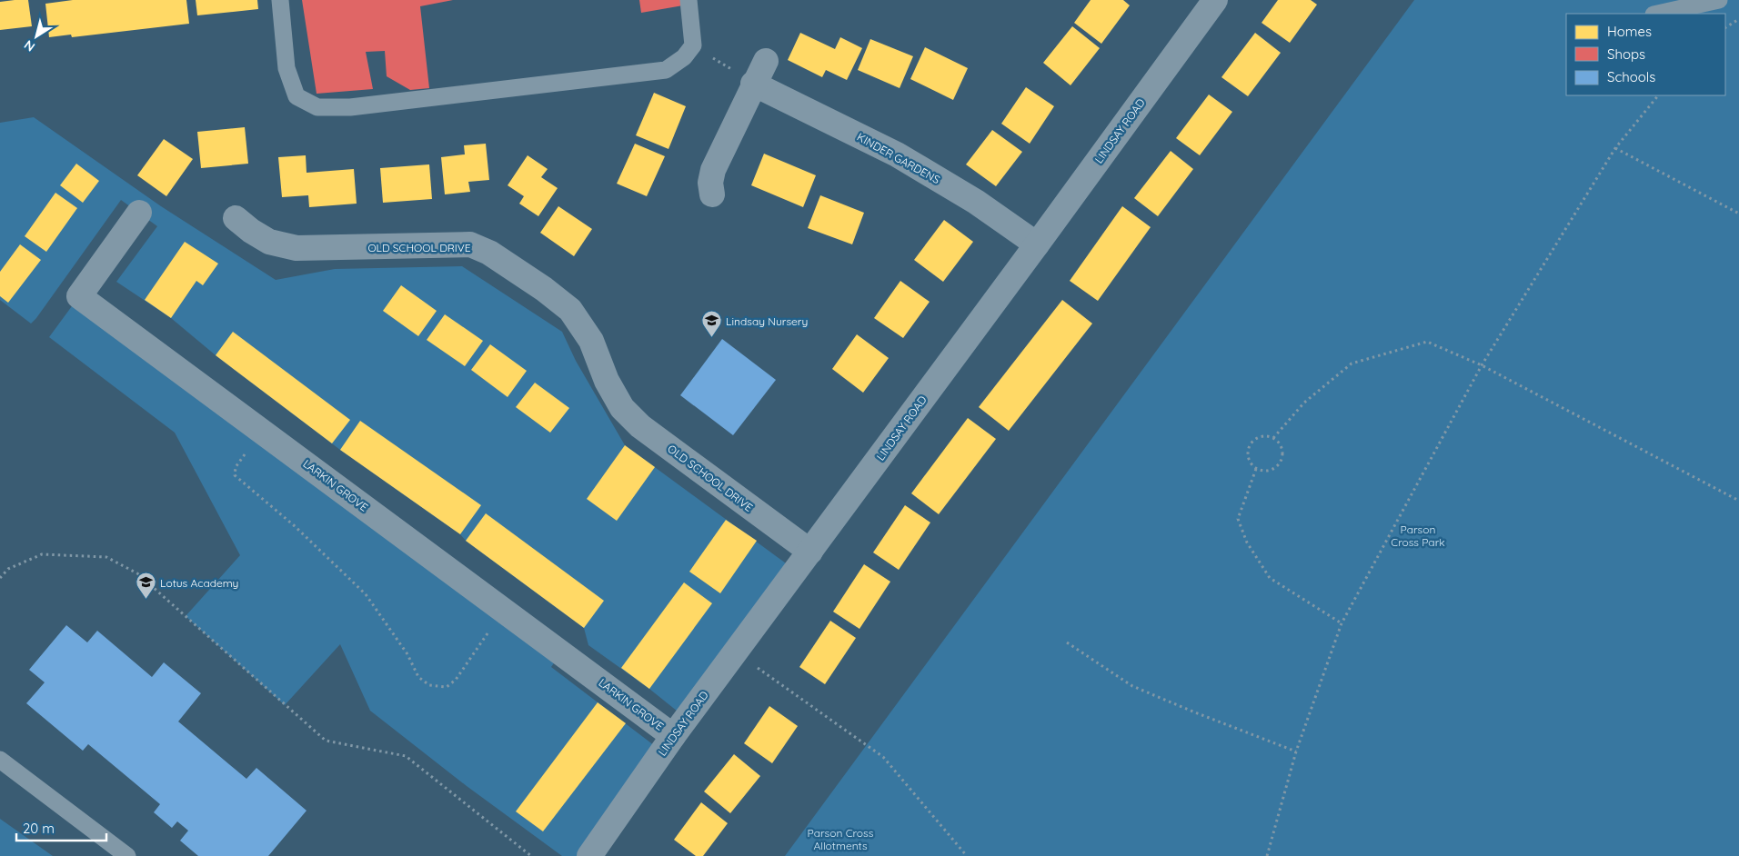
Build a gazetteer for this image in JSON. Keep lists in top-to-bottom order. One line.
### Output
{"streets":{"street":["LINDSAY ROAD","KINDER GARDENS","OLD SCHOOL DRIVE","LARKIN GROVE"]},"crossings":[["LINDSAY ROAD","KINDER GARDENS"],["LINDSAY ROAD","OLD SCHOOL DRIVE"],["LINDSAY ROAD","LARKIN GROVE"]],"parks":["Parson Cross Park","Parson Cross Allotments"],"places":{"school or university":["Lindsay Nursery","Lotus Academy"]},"legend":["Homes","Shops","Schools"],"scale_bar":"20 m","north":"bottom left"}
